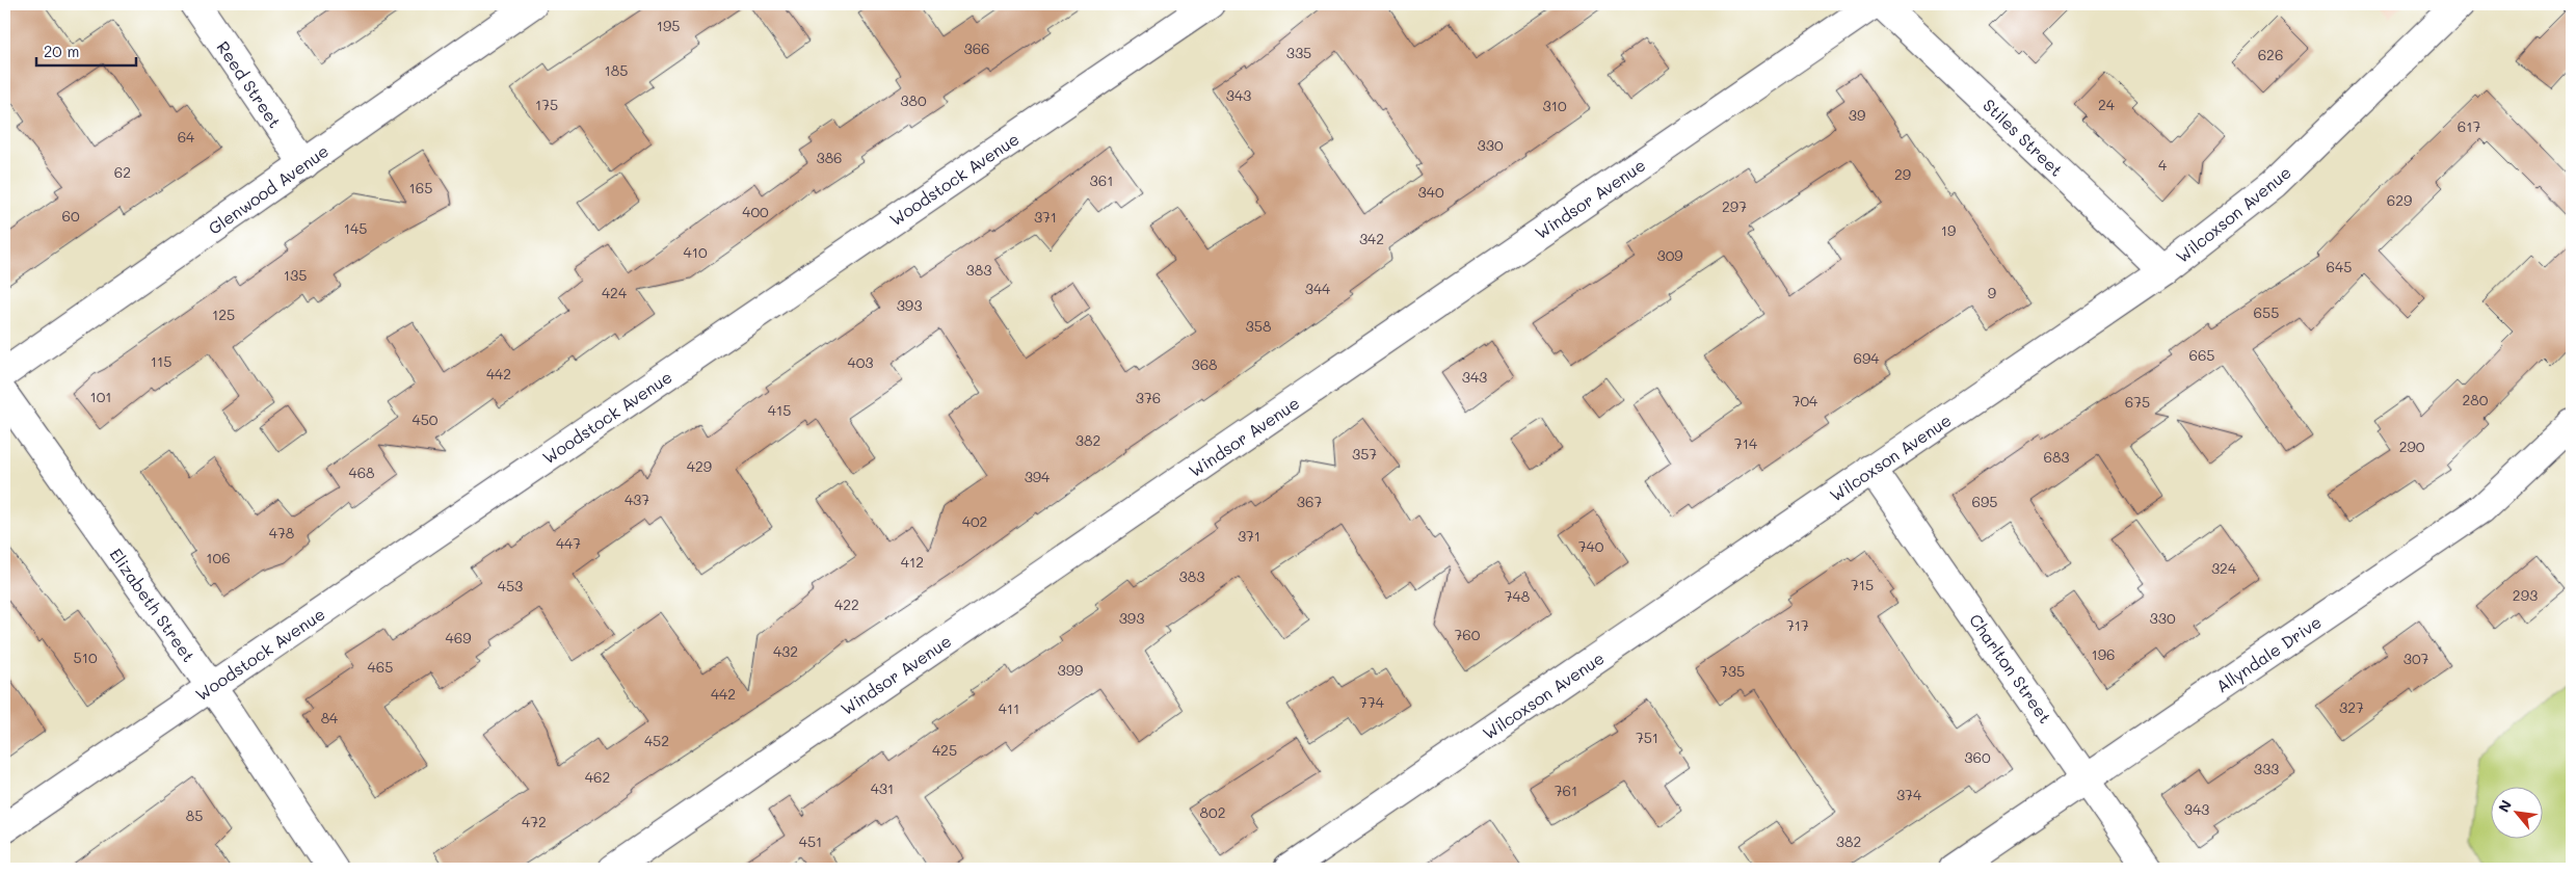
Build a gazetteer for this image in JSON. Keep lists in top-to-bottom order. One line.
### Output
{"streets":{"street":["Reed Street","Stiles Street","Woodstock Avenue","Glenwood Avenue","Windsor Avenue","Wilcoxson Avenue","Elizabeth Street","Allyndale Drive","Charlton Street"]},"crossings":[["Reed Street","Glenwood Avenue"],["Stiles Street","Wilcoxson Avenue"],["Woodstock Avenue","Elizabeth Street"],["Wilcoxson Avenue","Charlton Street"],["Allyndale Drive","Charlton Street"]],"house_numbers":["195","366","335","626","185","343","380","175","24","310","39","617","64","330","386","4","62","29","361","165","340","629","297","400","60","371","145","19","342","410","309","645","383","135","344","424","9","393","655","125","358","665","694","115","403","368","442","343","101","376","280","704","675","415","450","382","714","290","357","683","429","468","394","437","367","695","402","478","371","447","740","106","412","324","383","715","453","293","748","422","393","330","717","760","469","432","196","510","307","465","399","735","442","774","327","411","84","751","452","425","360","333","462","431","761","374","343","802","85","472","451","382"],"scale_bar":"20 m","north":"top left"}
